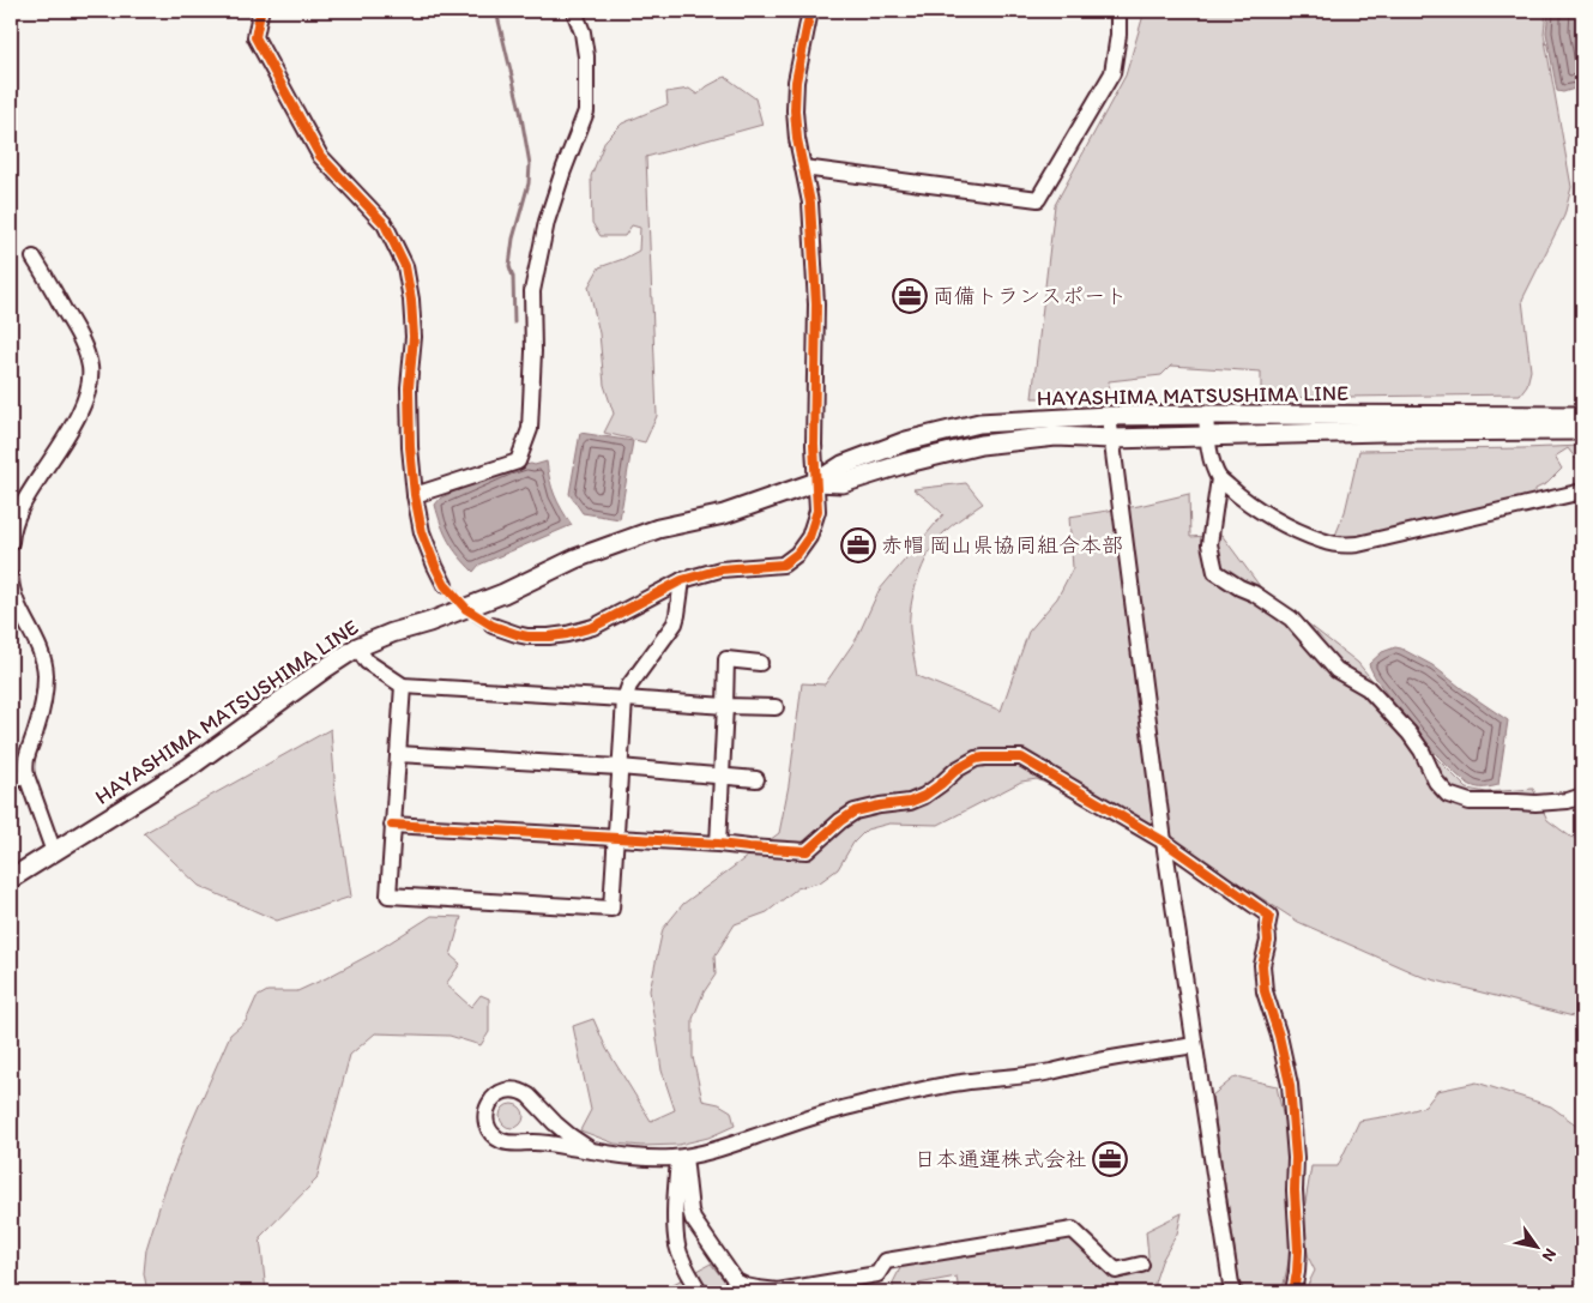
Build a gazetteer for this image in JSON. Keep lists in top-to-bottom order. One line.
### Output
{"streets":{"main road":["HAYASHIMA MATSUSHIMA LINE"]},"places":{"office":["両備トランスポート","赤帽 岡山県協同組合本部","日本通運株式会社"]},"north":"bottom right"}
